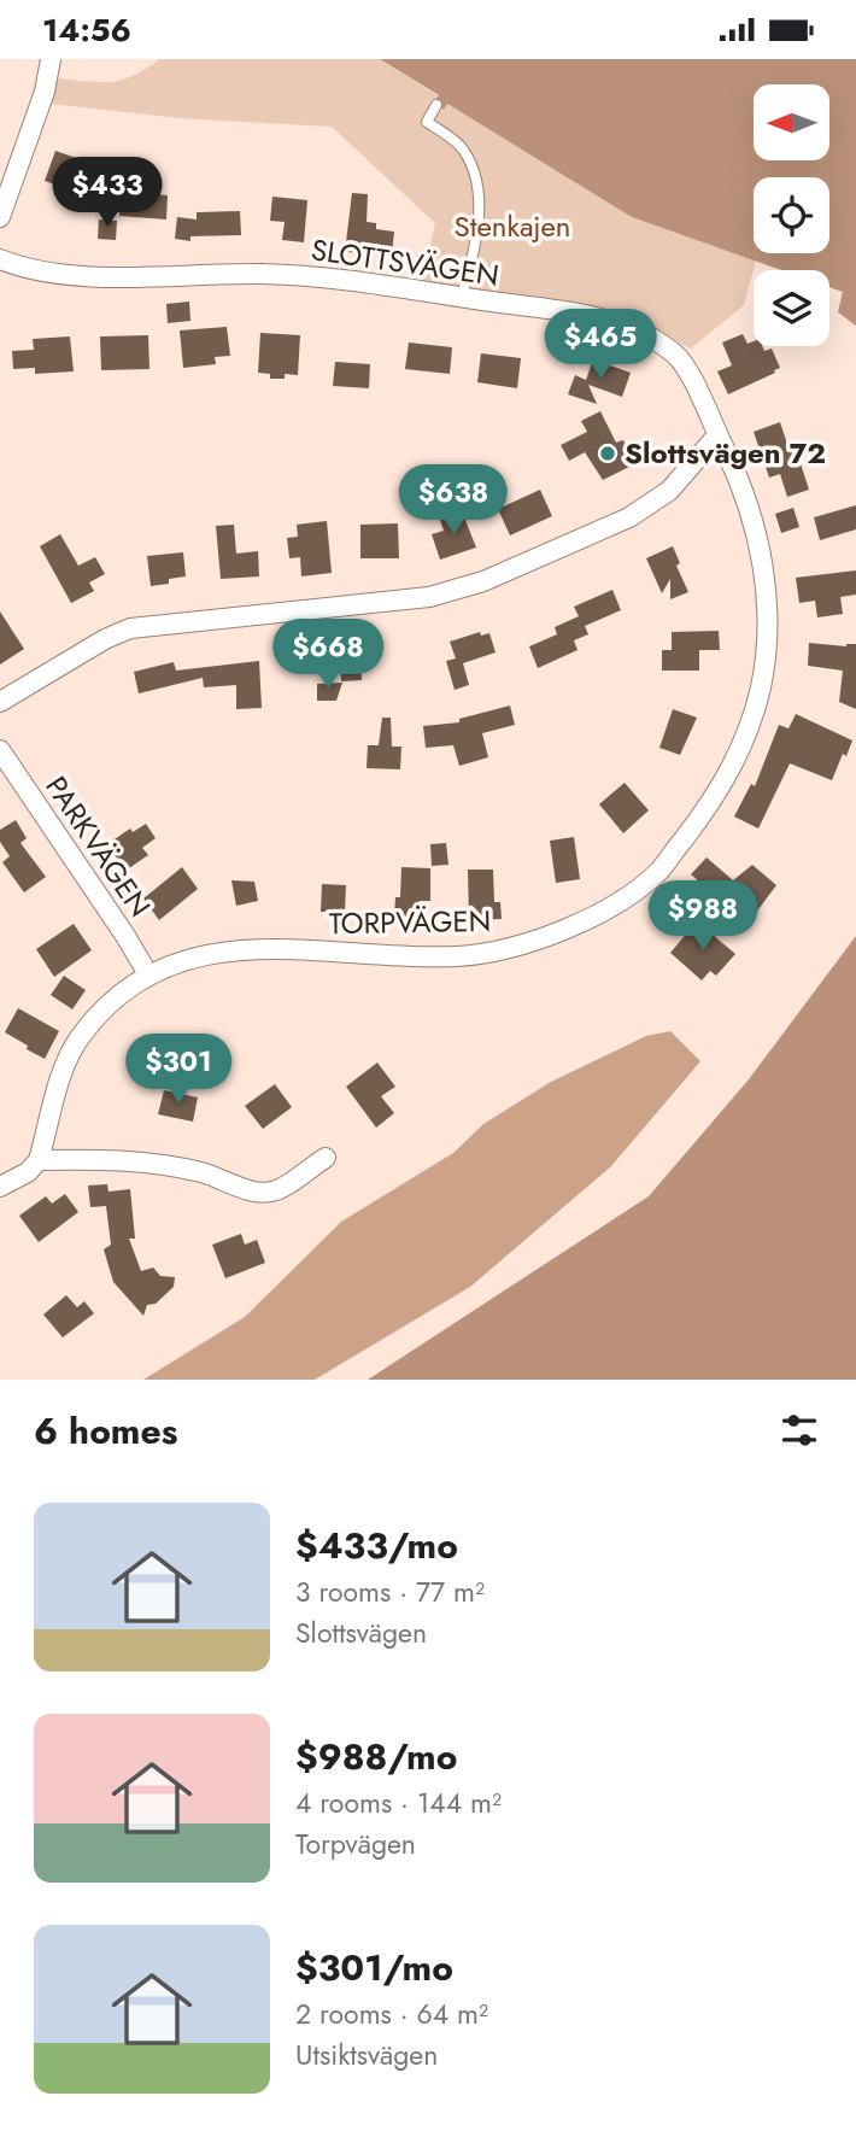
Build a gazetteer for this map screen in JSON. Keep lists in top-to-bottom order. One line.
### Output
{"streets":{"street":["SLOTTSVÄGEN","PARKVÄGEN","TORPVÄGEN"]},"crossings":[["SLOTTSVÄGEN","TORPVÄGEN"],["PARKVÄGEN","TORPVÄGEN"]],"parks":["Stenkajen"],"places":["Slottsvägen 72"],"north":"left","page":{"status":"14:56","price":["$433","$465","$638","$668","$988","$301"],"heading":"6 homes","list":[{"name":"$433/mo","note":"3 rooms · 77 m² · Slottsvägen"},{"name":"$988/mo","note":"4 rooms · 144 m² · Torpvägen"},{"name":"$301/mo","note":"2 rooms · 64 m² · Utsiktsvägen"}]}}
